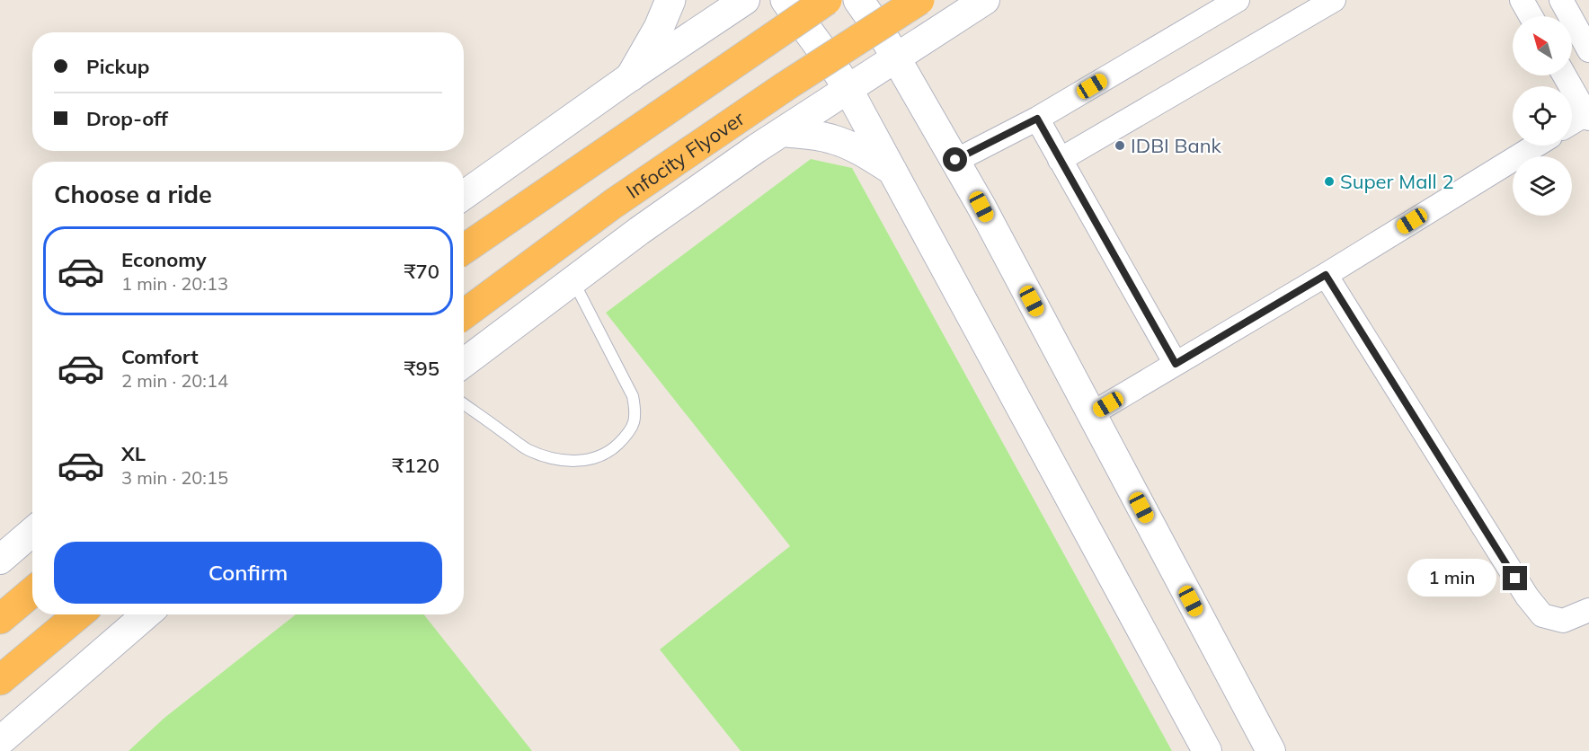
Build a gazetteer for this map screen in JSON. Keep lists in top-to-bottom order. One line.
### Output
{"streets":{"highway":["Infocity Flyover"]},"places":["IDBI Bank","Super Mall 2"],"north":"top left","page":{"banner":["Pickup","Drop-off"],"heading":"Choose a ride","list":[{"name":"Economy","note":"1 min · 20:13","value":"₹70"},{"name":"Comfort","note":"2 min · 20:14","value":"₹95"},{"name":"XL","note":"3 min · 20:15","value":"₹120"}],"buttons":"Confirm","bubble":"1 min"}}
